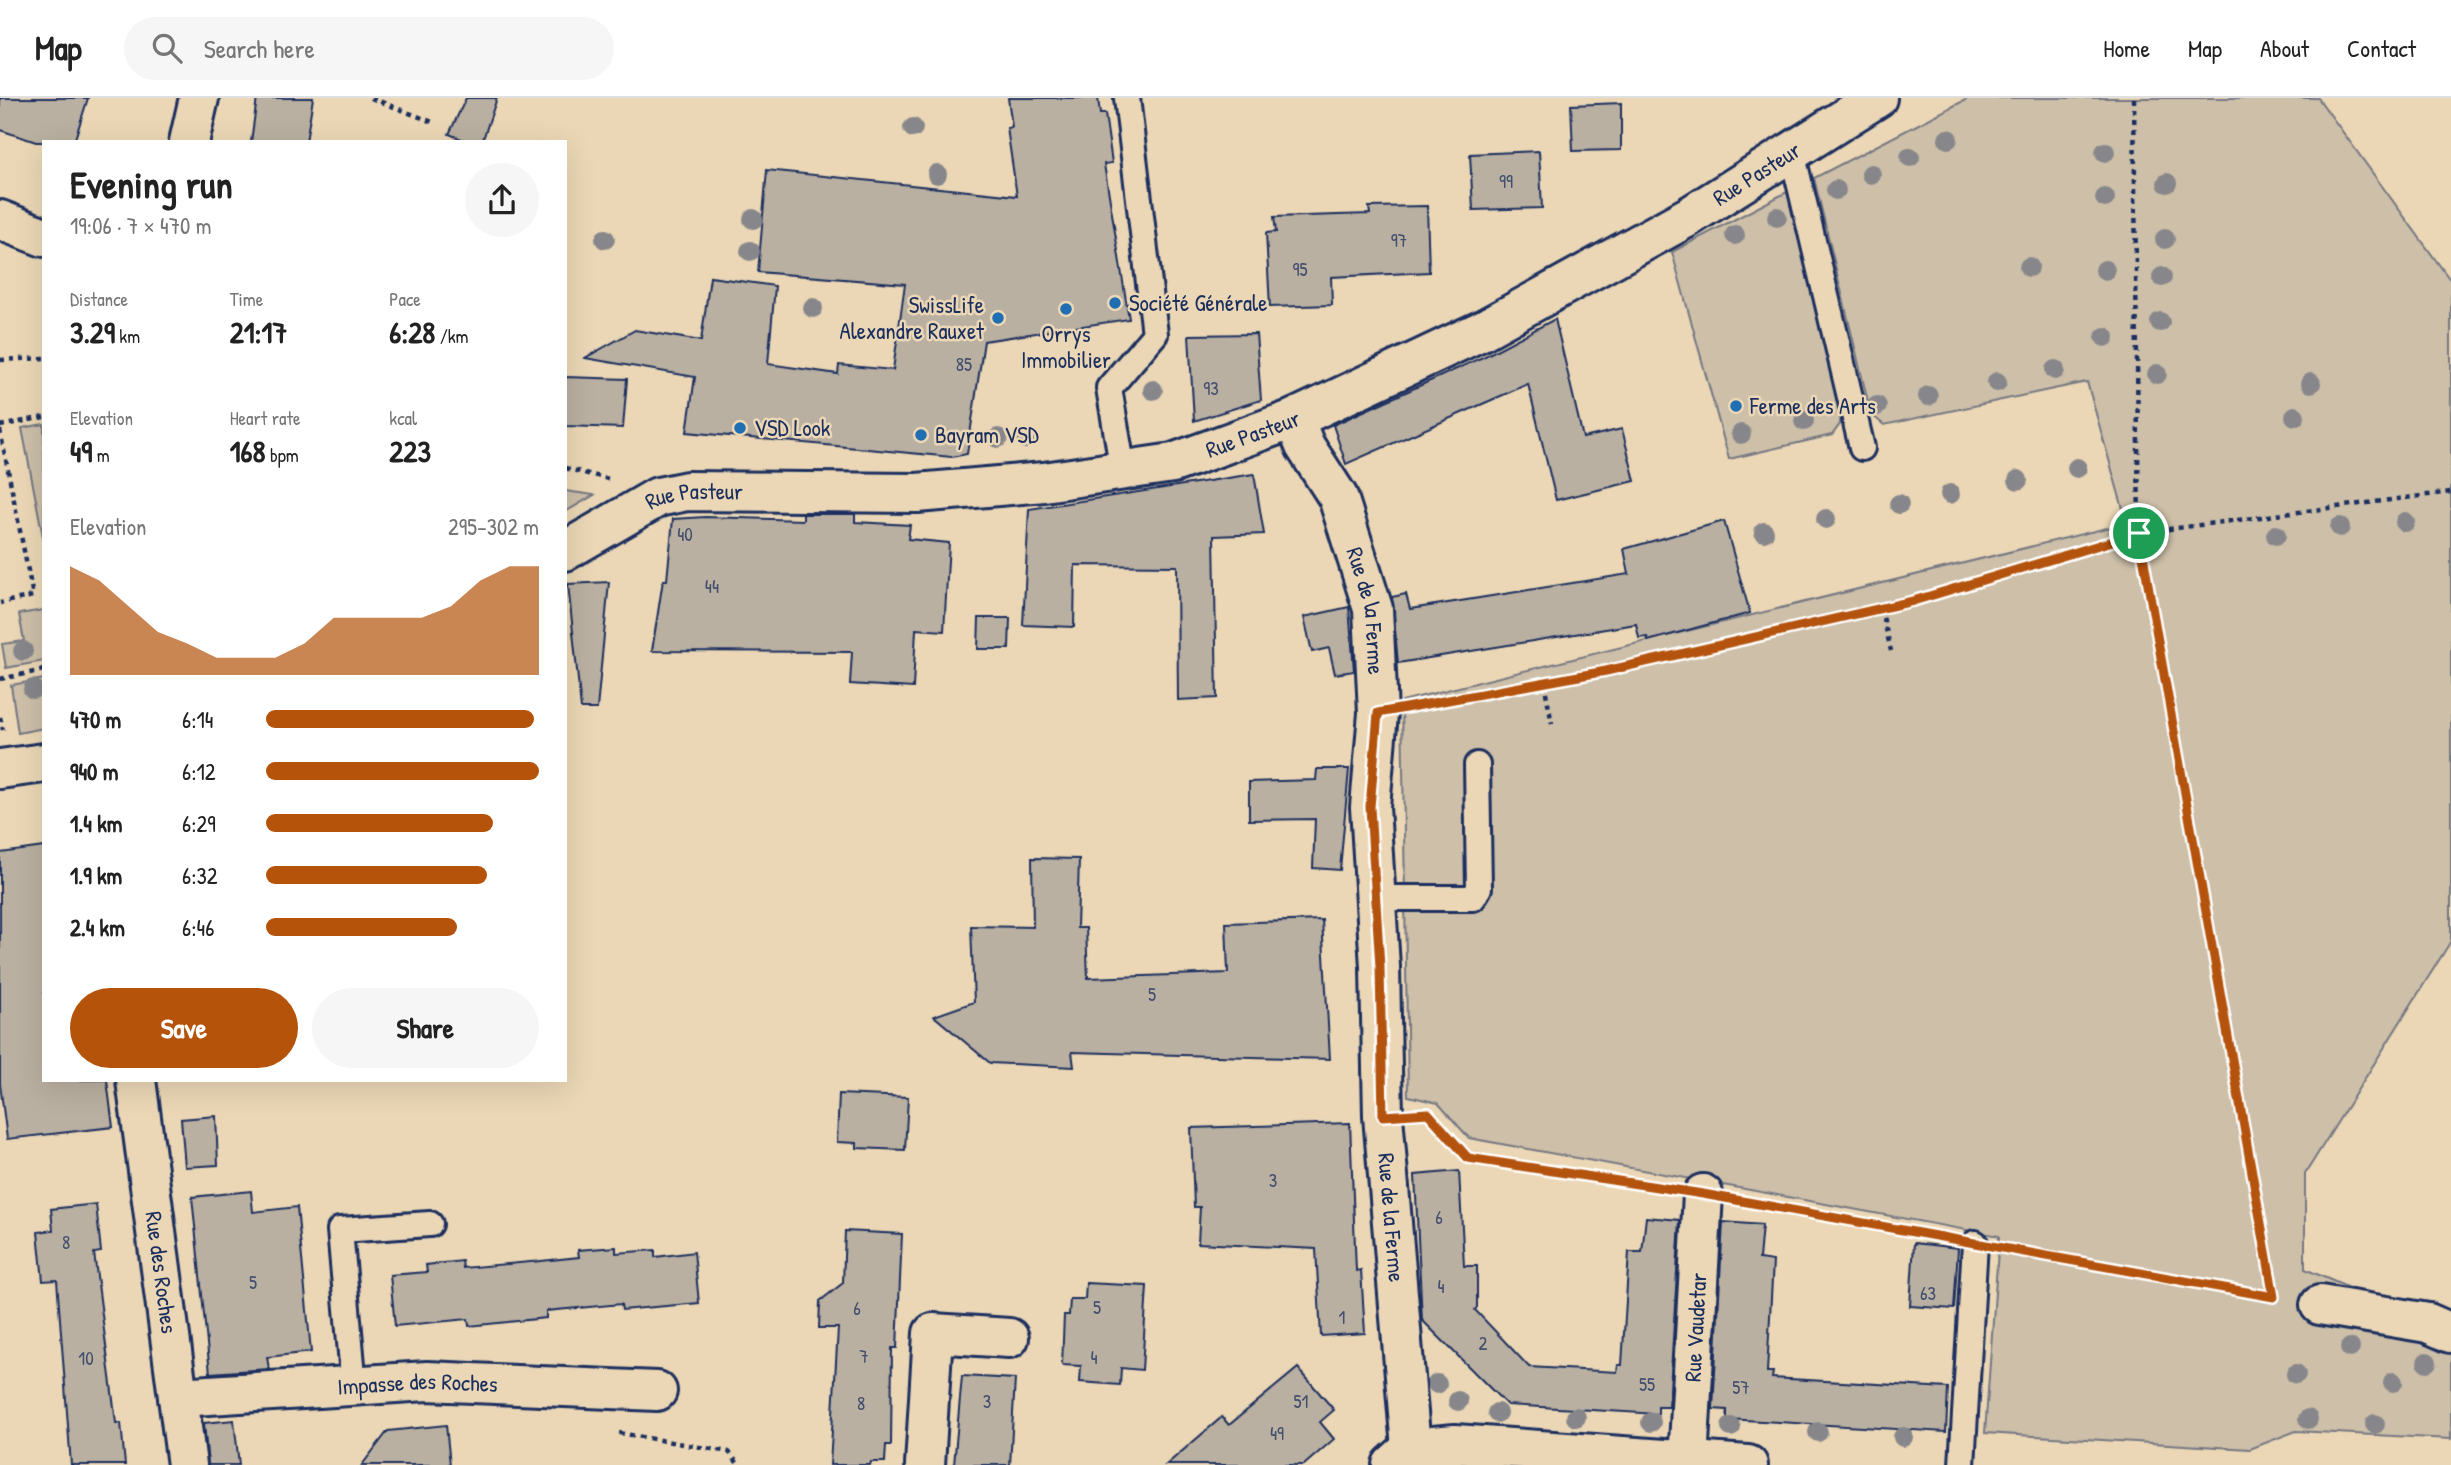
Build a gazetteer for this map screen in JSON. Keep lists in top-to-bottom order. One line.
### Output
{"streets":{"street":["Rue Pasteur","Rue de la Ferme","Rue des Roches","Rue Vaudetar","Impasse des Roches"]},"crossings":[["Rue Pasteur","Rue de la Ferme"],["Rue des Roches","Impasse des Roches"]],"places":["Société Générale","Orrys Immobilier","SwissLife Alexandre Rauxet","Ferme des Arts","VSD Look","Bayram VSD"],"house_numbers":["99","97","95","85","93","40","44","5","3","6","8","5","4","63","5","6","1","2","7","4","10","55","57","3","51","8","49"],"page":{"header":"Map","search":"Search here","nav":["Home","Map","About","Contact"],"heading":["Evening run","19:06 · 7 × 470 m"],"stats":[["Distance","3.29 km"],["Time","21:17"],["Pace","6:28 /km"],["Elevation","49 m"],["Heart rate","168 bpm"],["kcal","223"]],"chart":["Elevation","295–302 m"],"list":[{"name":"470 m","note":"6:14"},{"name":"940 m","note":"6:12"},{"name":"1.4 km","note":"6:29"},{"name":"1.9 km","note":"6:32"},{"name":"2.4 km","note":"6:46"}],"buttons":["Save","Share"]}}
